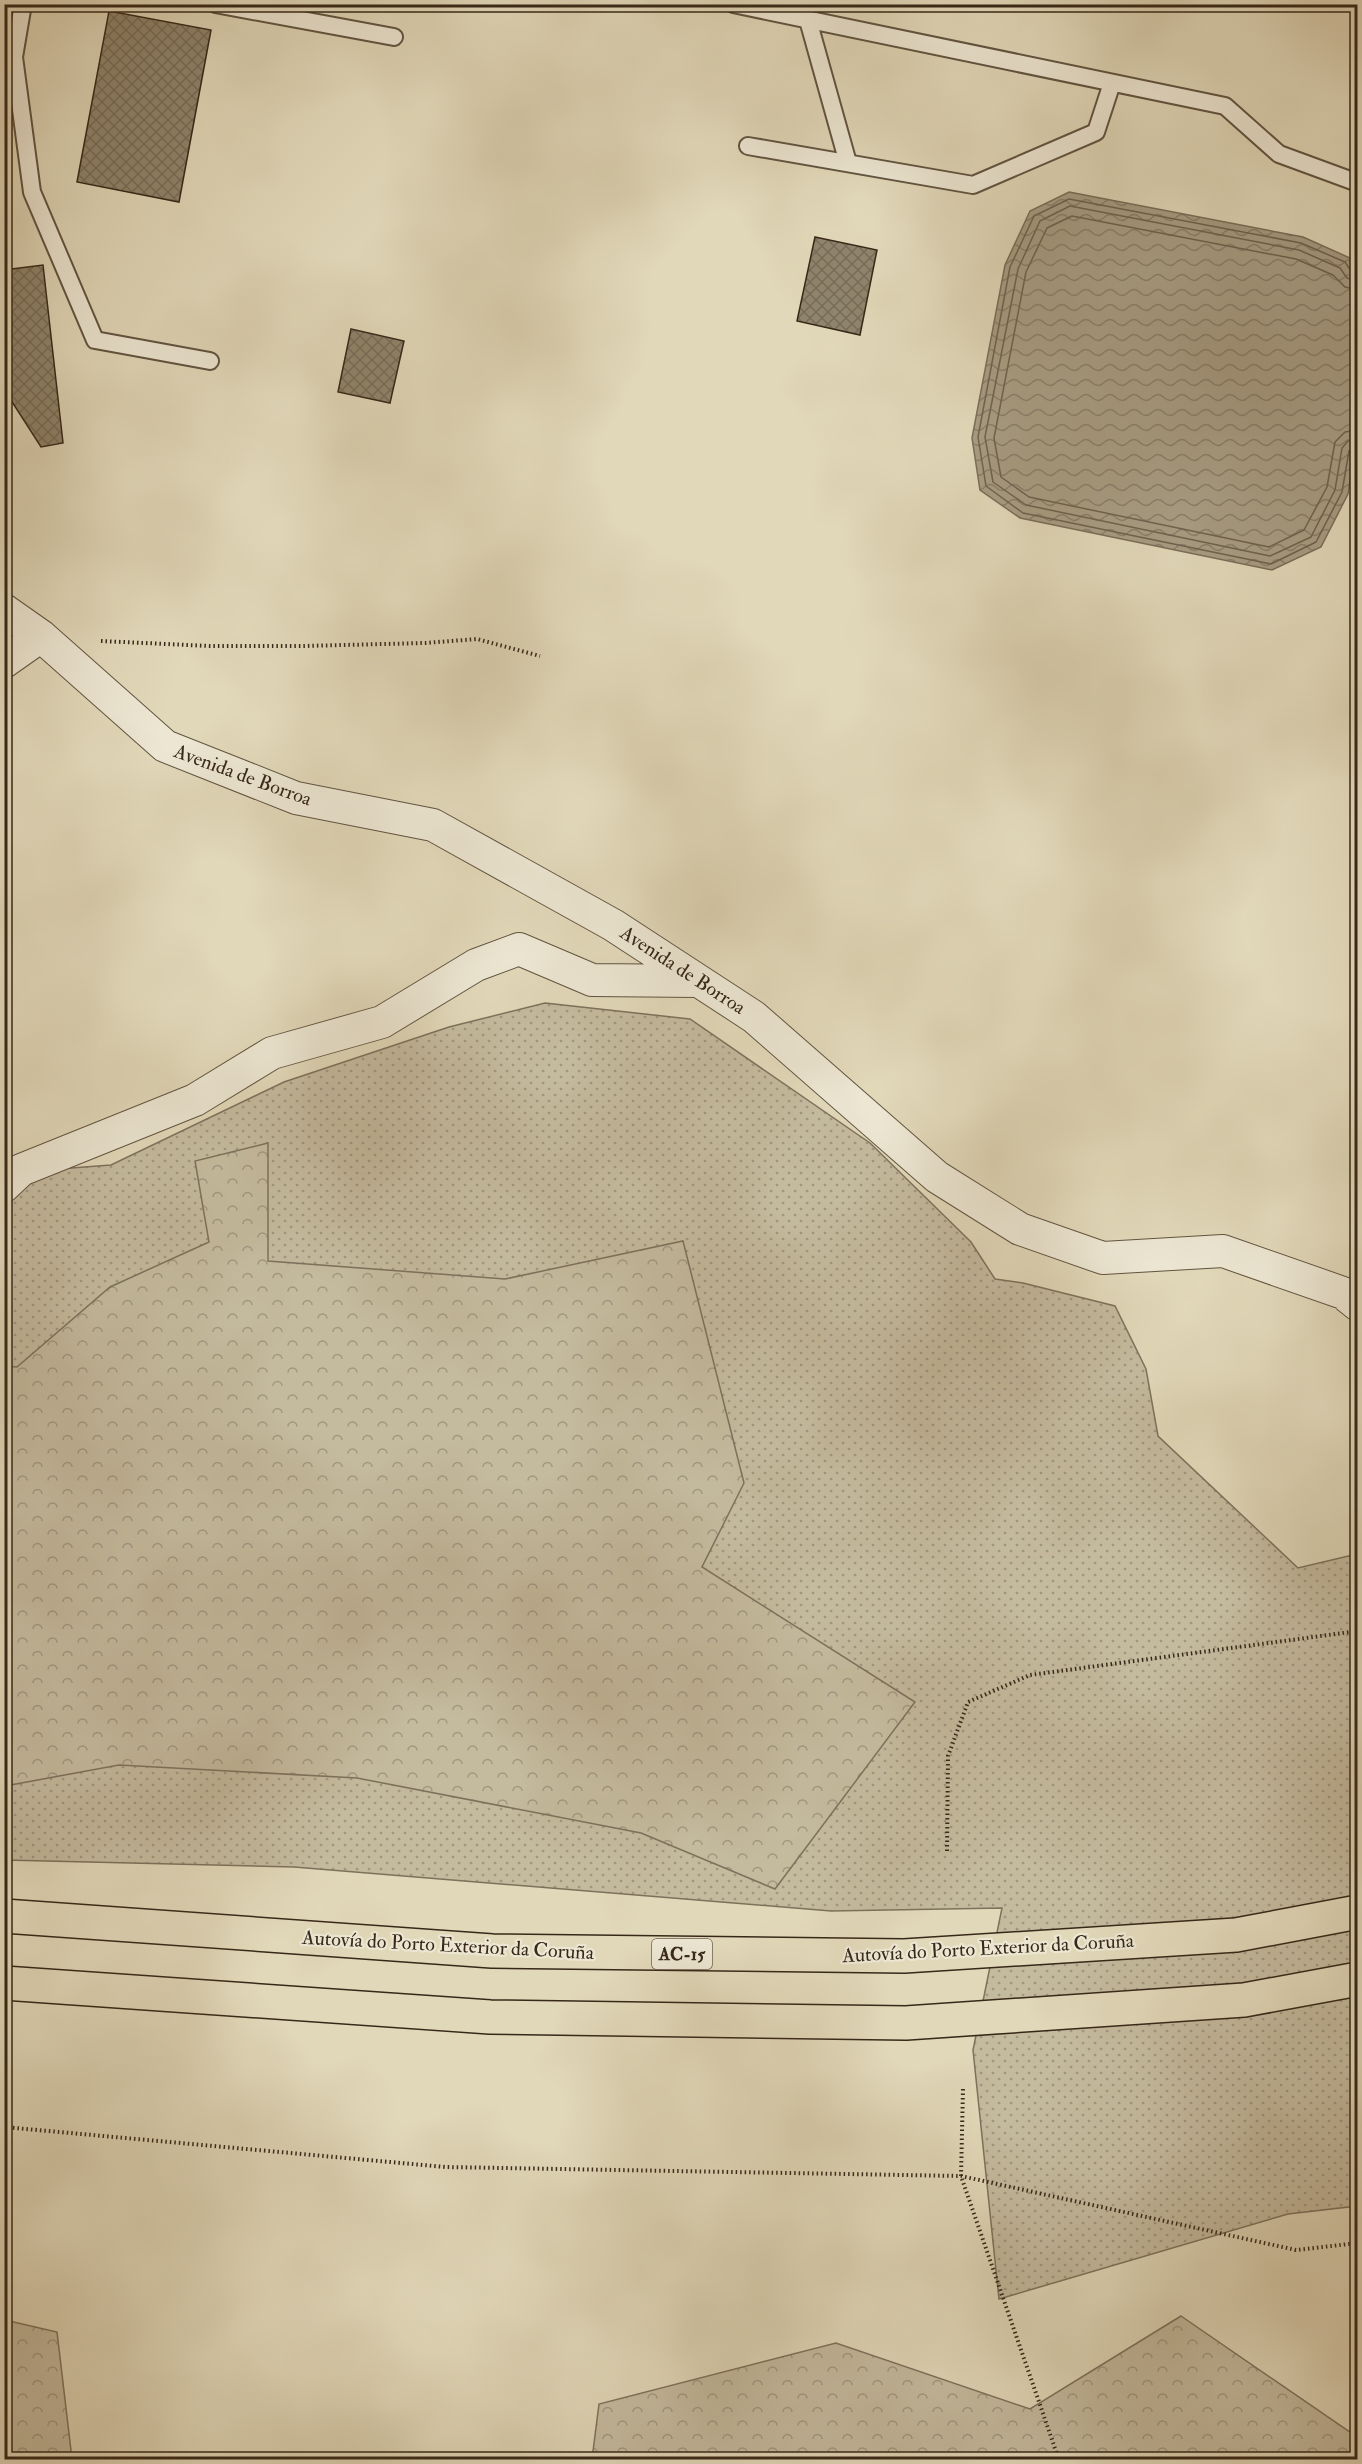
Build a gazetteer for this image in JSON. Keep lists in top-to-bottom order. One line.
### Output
{"streets":{"highway":["Autovía do Porto Exterior da Coruña","AC-15"],"street":["Avenida de Borroa"]}}
